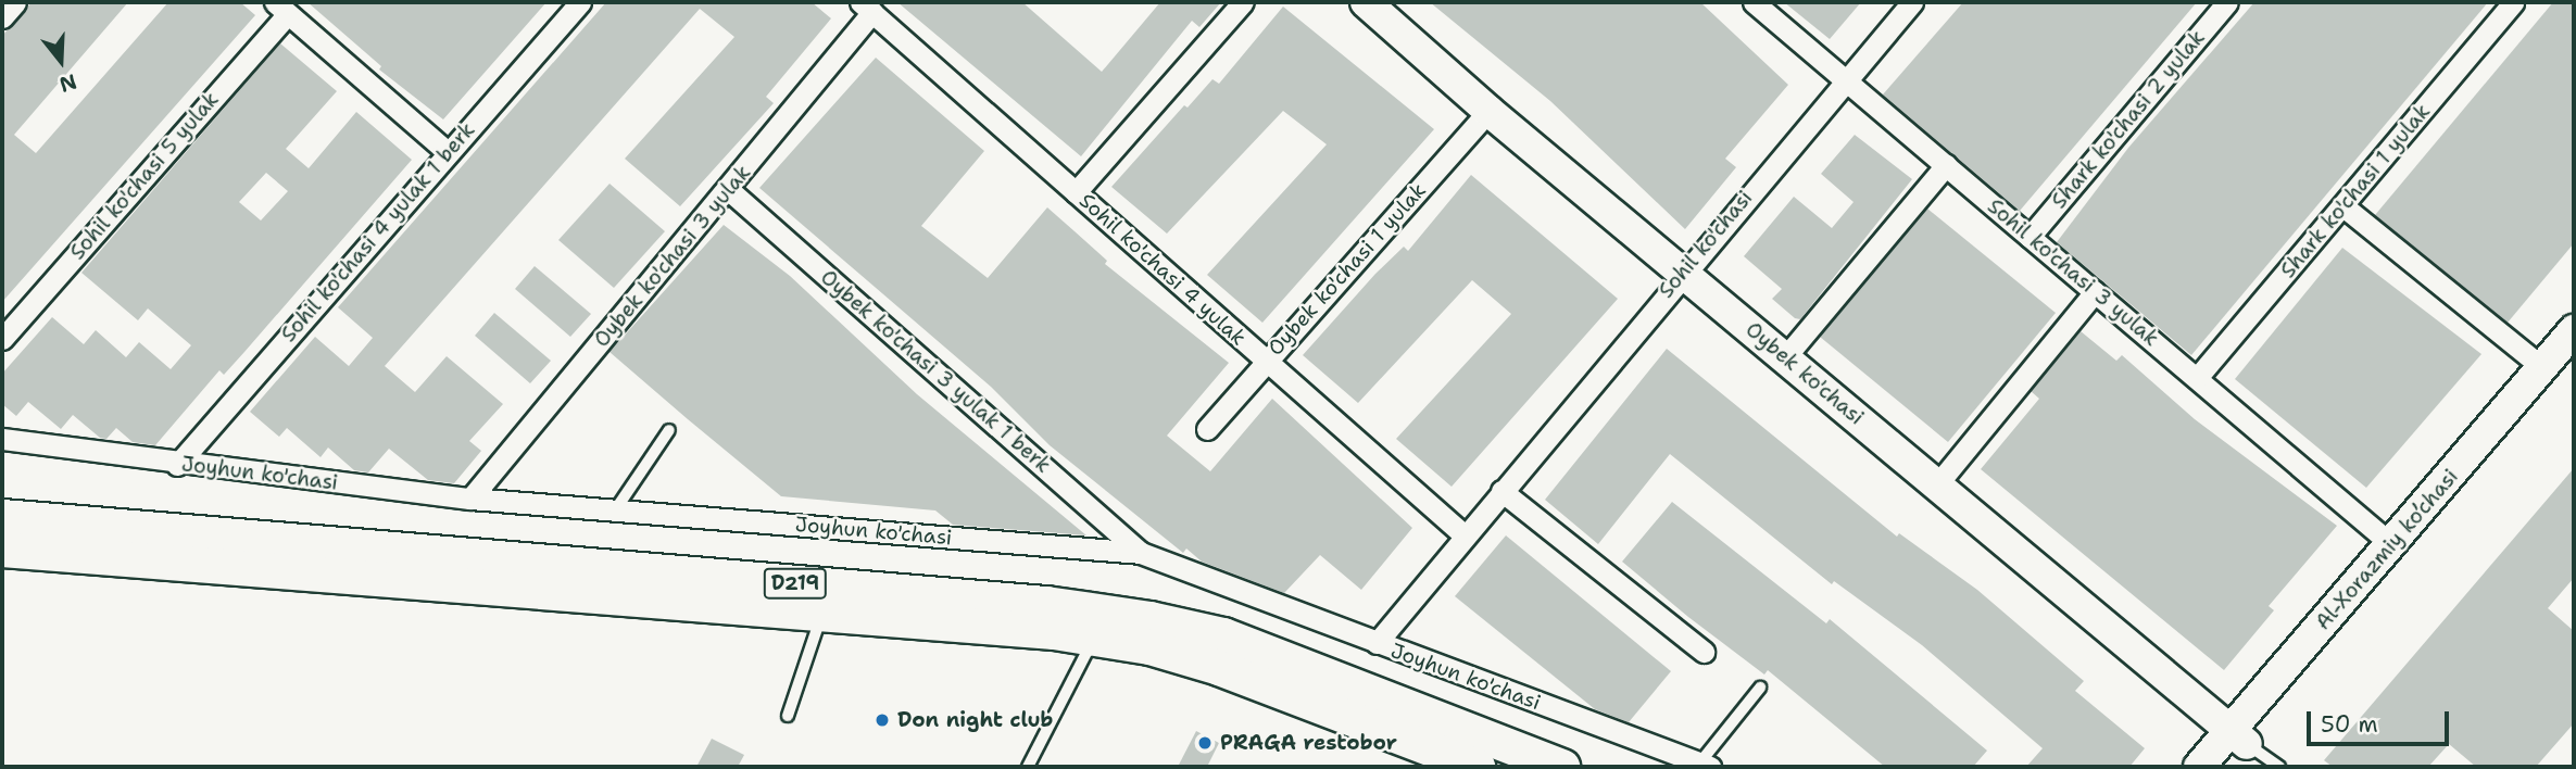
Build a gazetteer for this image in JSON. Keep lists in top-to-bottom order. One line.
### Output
{"streets":{"main road":["D219"],"street":["Shark ko'chasi 2 yulak","Sohil ko'chasi 5 yulak","Shark ko'chasi 1 yulak","Sohil ko'chasi 4 yulak 1 berk","Sohil ko'chasi","Oybek ko'chasi 3 yulak","Sohil ko'chasi 4 yulak","Oybek ko'chasi 1 yulak","Sohil ko'chasi 3 yulak","Oybek ko'chasi 3 yulak 1 berk","Oybek ko'chasi","Joyhun ko'chasi","Al-Xorazmiy ko’chasi"]},"crossings":[["Shark ko'chasi 2 yulak","Sohil ko'chasi 3 yulak"],["Shark ko'chasi 1 yulak","Sohil ko'chasi 3 yulak"],["Sohil ko'chasi 4 yulak 1 berk","Joyhun ko'chasi"],["Sohil ko'chasi","Sohil ko'chasi 4 yulak"],["Sohil ko'chasi","Sohil ko'chasi 3 yulak"],["Sohil ko'chasi","Oybek ko'chasi"],["Sohil ko'chasi","Joyhun ko'chasi"],["Oybek ko'chasi 3 yulak","Sohil ko'chasi 4 yulak"],["Oybek ko'chasi 3 yulak","Oybek ko'chasi 3 yulak 1 berk"],["Oybek ko'chasi 3 yulak","Joyhun ko'chasi"],["Sohil ko'chasi 4 yulak","Oybek ko'chasi 1 yulak"],["Oybek ko'chasi 1 yulak","Oybek ko'chasi"],["Sohil ko'chasi 3 yulak","Al-Xorazmiy ko’chasi"],["Oybek ko'chasi 3 yulak 1 berk","Joyhun ko'chasi"],["Oybek ko'chasi","Al-Xorazmiy ko’chasi"]],"places":["Don night club","PRAGA restobor"],"scale_bar":"50 m","north":"bottom"}
